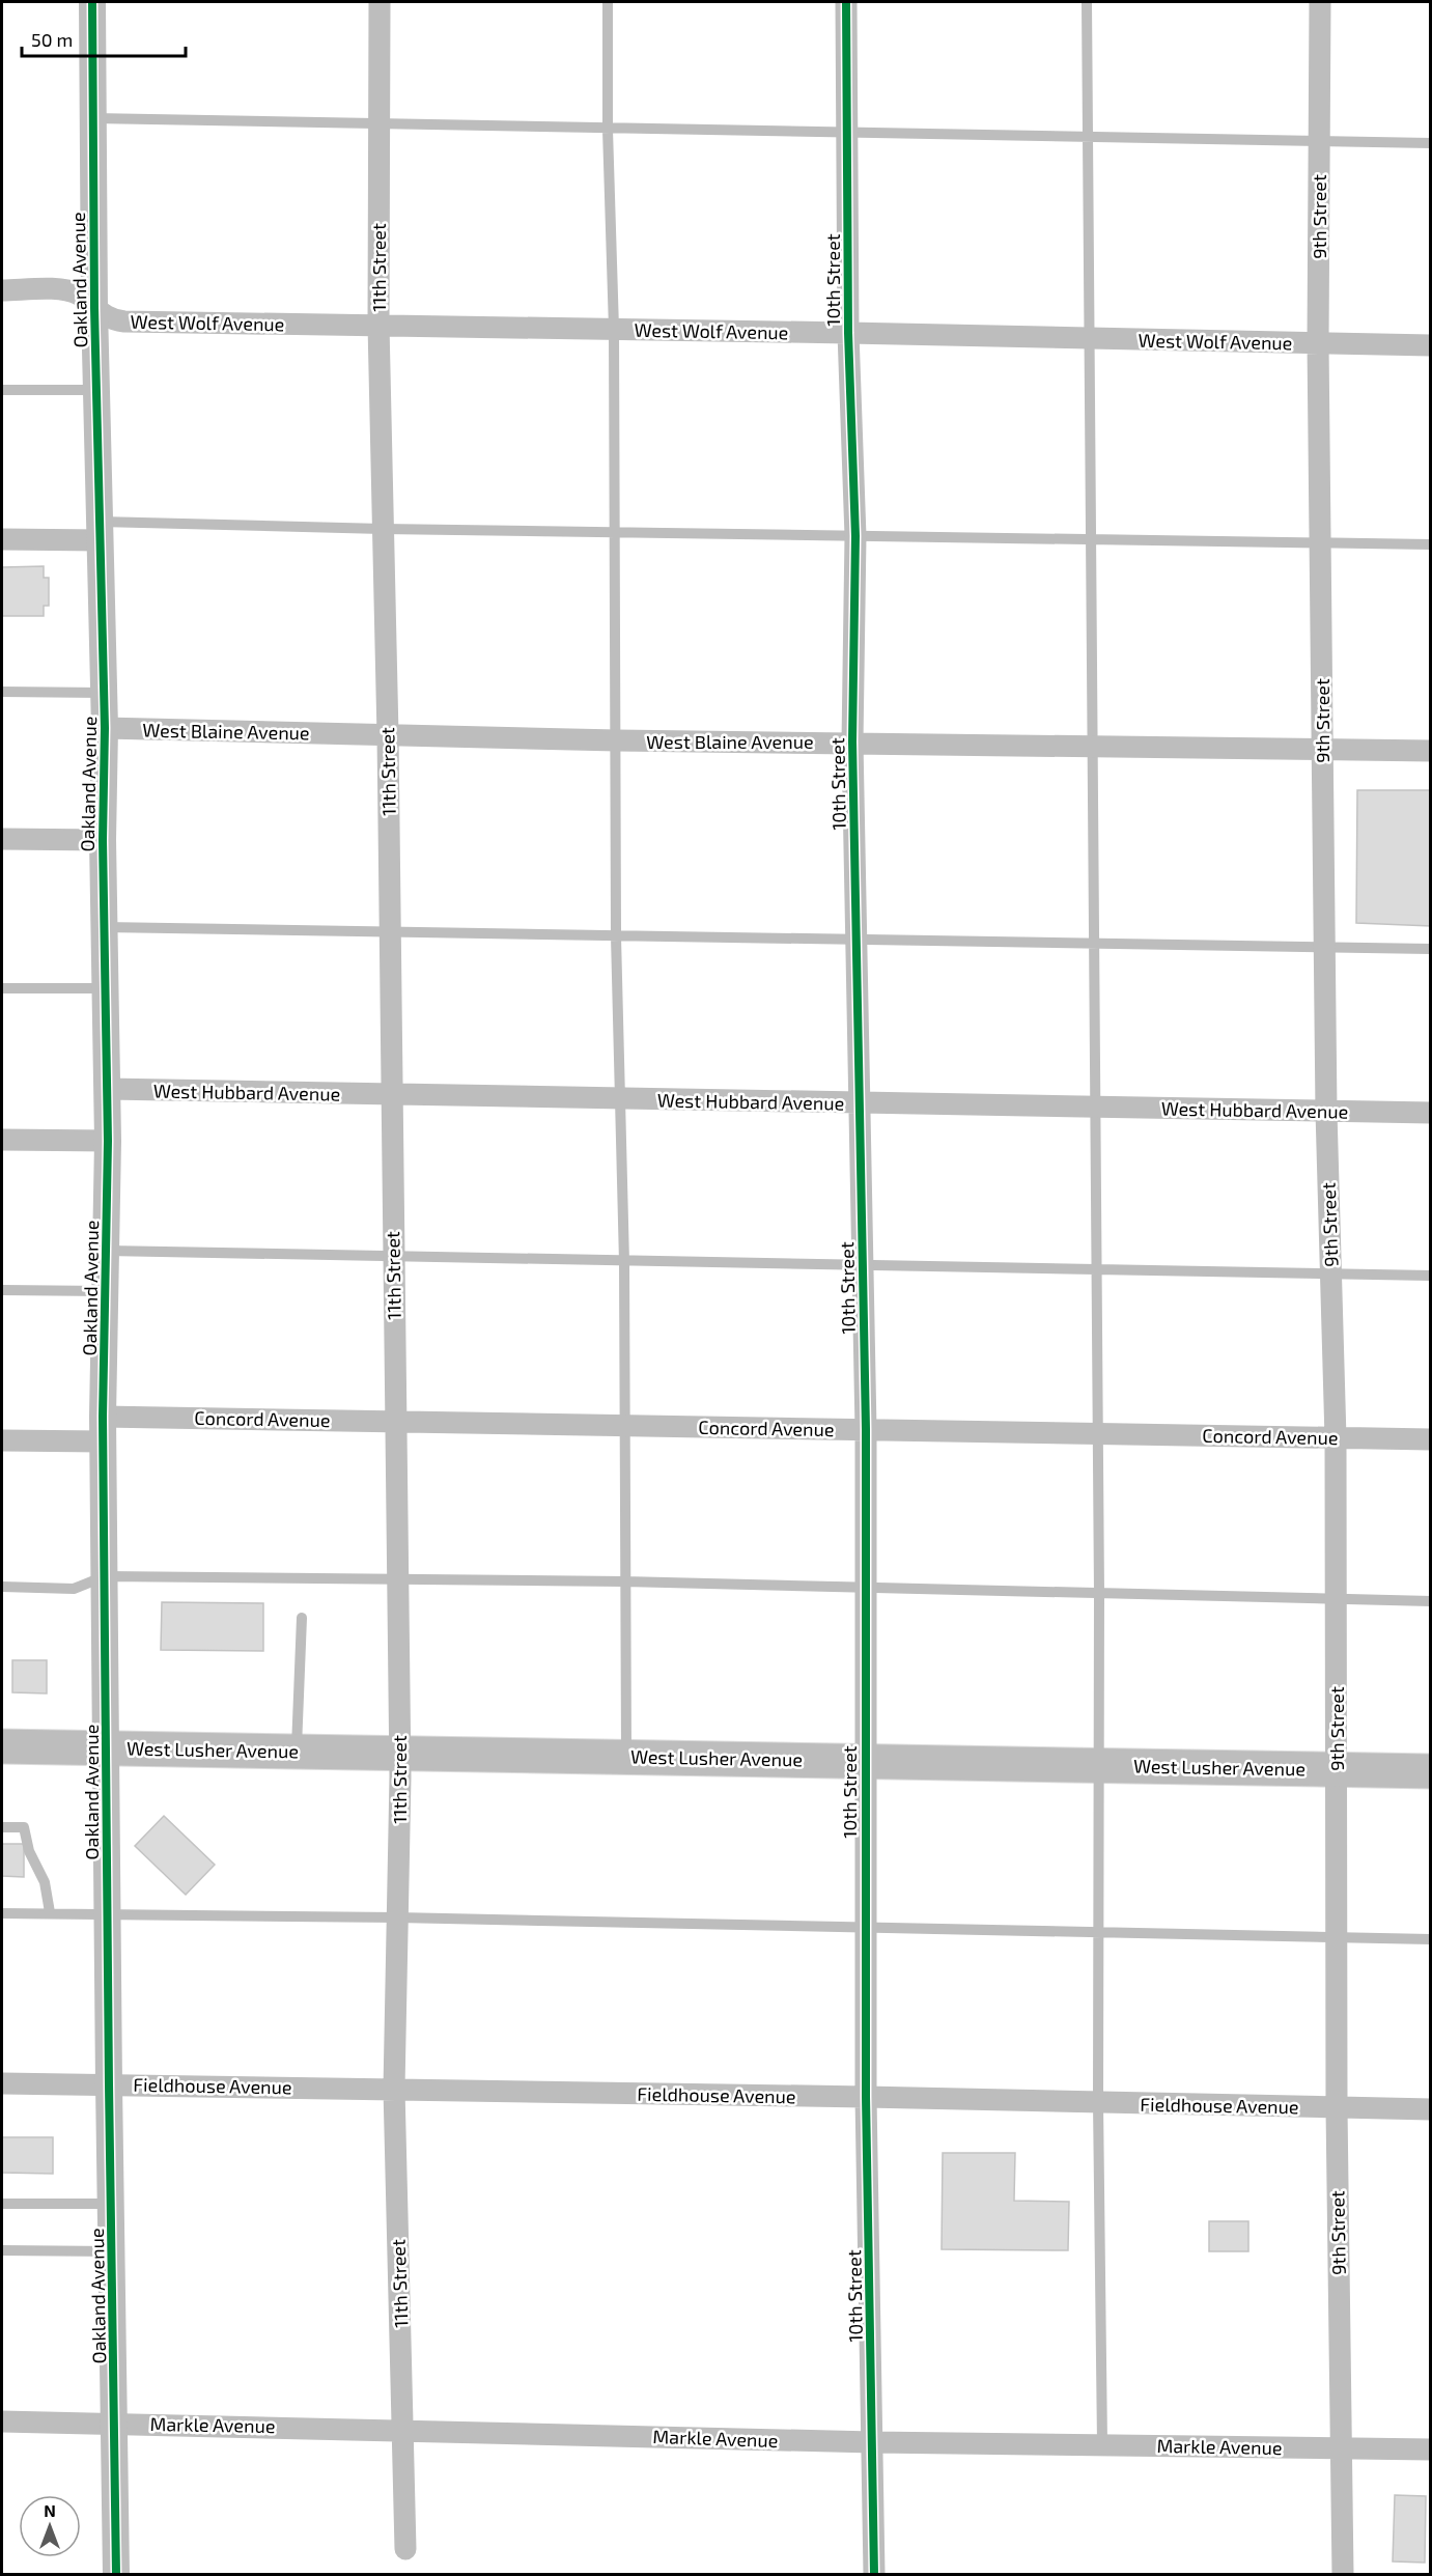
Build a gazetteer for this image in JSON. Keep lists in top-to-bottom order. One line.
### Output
{"streets":{"main road":["West Lusher Avenue"],"street":["9th Street","11th Street","Oakland Avenue","10th Street","West Wolf Avenue","West Blaine Avenue","West Hubbard Avenue","Concord Avenue","Fieldhouse Avenue","Markle Avenue"]},"crossings":[["9th Street","West Wolf Avenue"],["9th Street","West Blaine Avenue"],["9th Street","West Hubbard Avenue"],["9th Street","Concord Avenue"],["9th Street","West Lusher Avenue"],["9th Street","Fieldhouse Avenue"],["9th Street","Markle Avenue"],["11th Street","West Wolf Avenue"],["11th Street","West Blaine Avenue"],["11th Street","West Hubbard Avenue"],["11th Street","Concord Avenue"],["11th Street","West Lusher Avenue"],["11th Street","Fieldhouse Avenue"],["11th Street","Markle Avenue"],["Oakland Avenue","West Wolf Avenue"],["Oakland Avenue","West Blaine Avenue"],["Oakland Avenue","West Hubbard Avenue"],["Oakland Avenue","Concord Avenue"],["Oakland Avenue","West Lusher Avenue"],["Oakland Avenue","Fieldhouse Avenue"],["Oakland Avenue","Markle Avenue"],["10th Street","West Wolf Avenue"],["10th Street","West Blaine Avenue"],["10th Street","West Hubbard Avenue"],["10th Street","Concord Avenue"],["10th Street","West Lusher Avenue"],["10th Street","Fieldhouse Avenue"],["10th Street","Markle Avenue"]],"scale_bar":"50 m","north":"top"}
